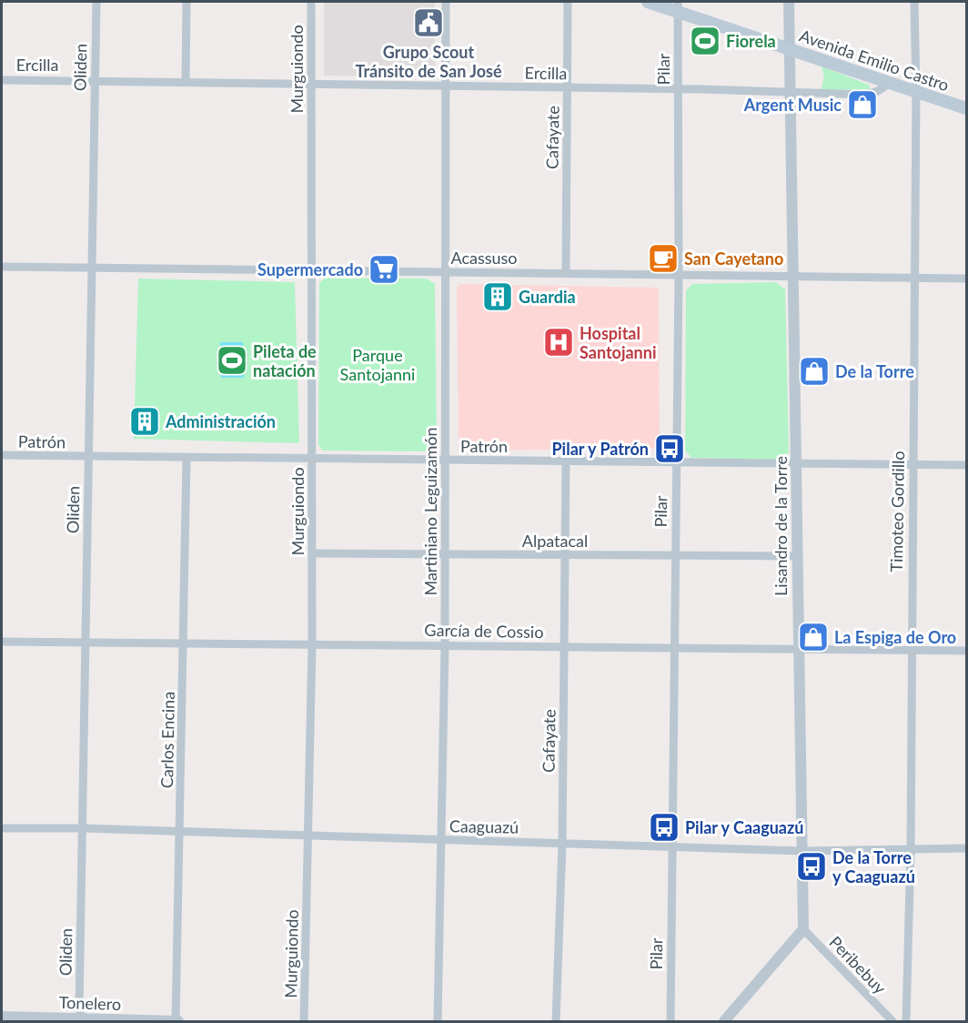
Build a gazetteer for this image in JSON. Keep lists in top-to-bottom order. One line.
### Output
{"streets":{"main road":["Avenida Emilio Castro"],"street":["Ercilla","Oliden","Murguiondo","Pilar","Cafayate","Acassuso","Patrón","Martiniano Leguizamón","Timoteo Gordillo","Lisandro de la Torre","Alpatacal","García de Cossio","Carlos Encina","Caaguazú","Peribebuy","Tonelero"]},"crossings":[["Avenida Emilio Castro","Ercilla"],["Avenida Emilio Castro","Pilar"],["Avenida Emilio Castro","Timoteo Gordillo"],["Avenida Emilio Castro","Lisandro de la Torre"],["Ercilla","Oliden"],["Ercilla","Murguiondo"],["Ercilla","Pilar"],["Ercilla","Cafayate"],["Ercilla","Martiniano Leguizamón"],["Ercilla","Lisandro de la Torre"],["Oliden","Acassuso"],["Oliden","Patrón"],["Oliden","García de Cossio"],["Oliden","Caaguazú"],["Oliden","Tonelero"],["Murguiondo","Acassuso"],["Murguiondo","Patrón"],["Murguiondo","Alpatacal"],["Murguiondo","García de Cossio"],["Murguiondo","Caaguazú"],["Pilar","Acassuso"],["Pilar","Patrón"],["Pilar","Alpatacal"],["Pilar","García de Cossio"],["Pilar","Caaguazú"],["Cafayate","Acassuso"],["Cafayate","Patrón"],["Cafayate","Alpatacal"],["Cafayate","García de Cossio"],["Cafayate","Caaguazú"],["Acassuso","Martiniano Leguizamón"],["Acassuso","Timoteo Gordillo"],["Acassuso","Lisandro de la Torre"],["Patrón","Martiniano Leguizamón"],["Patrón","Timoteo Gordillo"],["Patrón","Lisandro de la Torre"],["Patrón","Carlos Encina"],["Martiniano Leguizamón","Alpatacal"],["Martiniano Leguizamón","García de Cossio"],["Martiniano Leguizamón","Caaguazú"],["Timoteo Gordillo","García de Cossio"],["Timoteo Gordillo","Caaguazú"],["Lisandro de la Torre","Alpatacal"],["Lisandro de la Torre","García de Cossio"],["Lisandro de la Torre","Caaguazú"],["Lisandro de la Torre","Peribebuy"],["García de Cossio","Carlos Encina"],["Carlos Encina","Caaguazú"],["Carlos Encina","Tonelero"]],"parks":["Parque Santojanni"],"places":{"public building":["Grupo Scout Tránsito de San José"],"sports":["Fiorela","Pileta de natación"],"shop":["Argent Music","De la Torre","La Espiga de Oro"],"cafe":["San Cayetano"],"supermarket":["Supermercado"],"building":["Guardia","Administración"],"hospital":["Hospital Santojanni"],"bus stop":["Pilar y Patrón","Pilar y Caaguazú","De la Torre y Caaguazú"]}}
